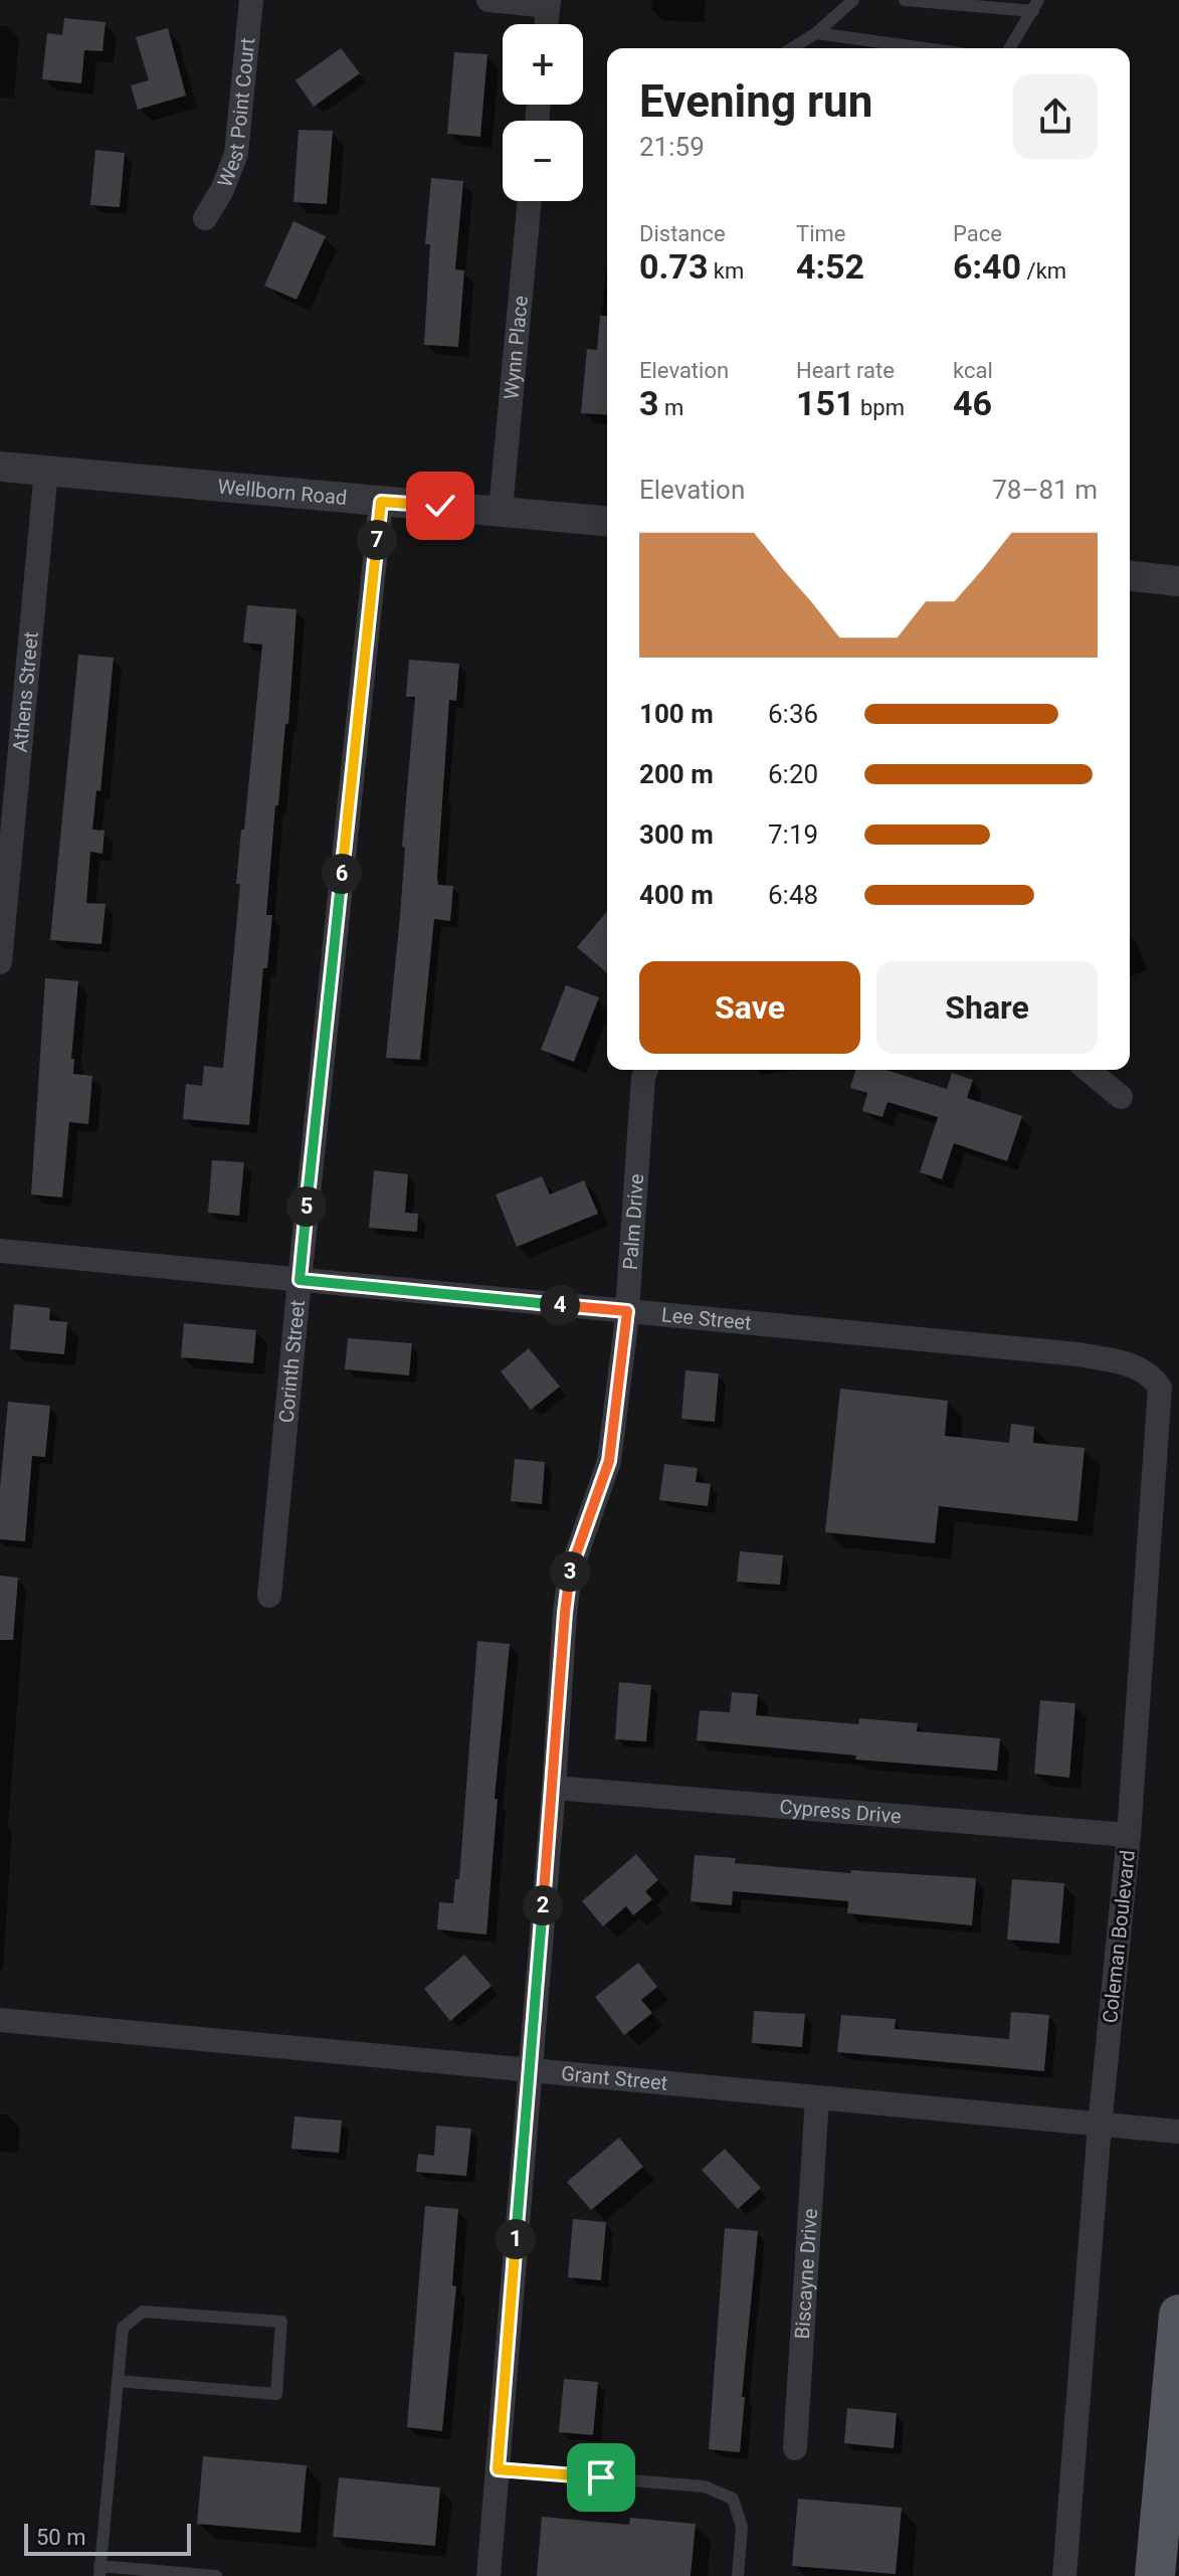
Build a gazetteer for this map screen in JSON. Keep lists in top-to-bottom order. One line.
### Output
{"streets":{"street":["West Point Court","Wynn Place","Wellborn Road","Athens Street","Palm Drive","Lee Street","Corinth Street","Cypress Drive","Coleman Boulevard","Grant Street","Biscayne Drive"]},"crossings":[["Wynn Place","Wellborn Road"],["Wellborn Road","Athens Street"],["Wellborn Road","Corinth Street"],["Palm Drive","Lee Street"],["Palm Drive","Cypress Drive"],["Palm Drive","Grant Street"],["Lee Street","Corinth Street"],["Lee Street","Coleman Boulevard"],["Cypress Drive","Coleman Boulevard"],["Coleman Boulevard","Grant Street"],["Grant Street","Biscayne Drive"]],"scale_bar":"50 m","page":{"map_buttons":["+","−"],"heading":["Evening run","21:59"],"stats":[["Distance","0.73 km"],["Time","4:52"],["Pace","6:40 /km"],["Elevation","3 m"],["Heart rate","151 bpm"],["kcal","46"]],"chart":["Elevation","78–81 m"],"pins":["7","6","5","4","3","2","1"],"list":[{"name":"100 m","note":"6:36"},{"name":"200 m","note":"6:20"},{"name":"300 m","note":"7:19"},{"name":"400 m","note":"6:48"}],"buttons":["Save","Share"],"scale":"50 m"}}
